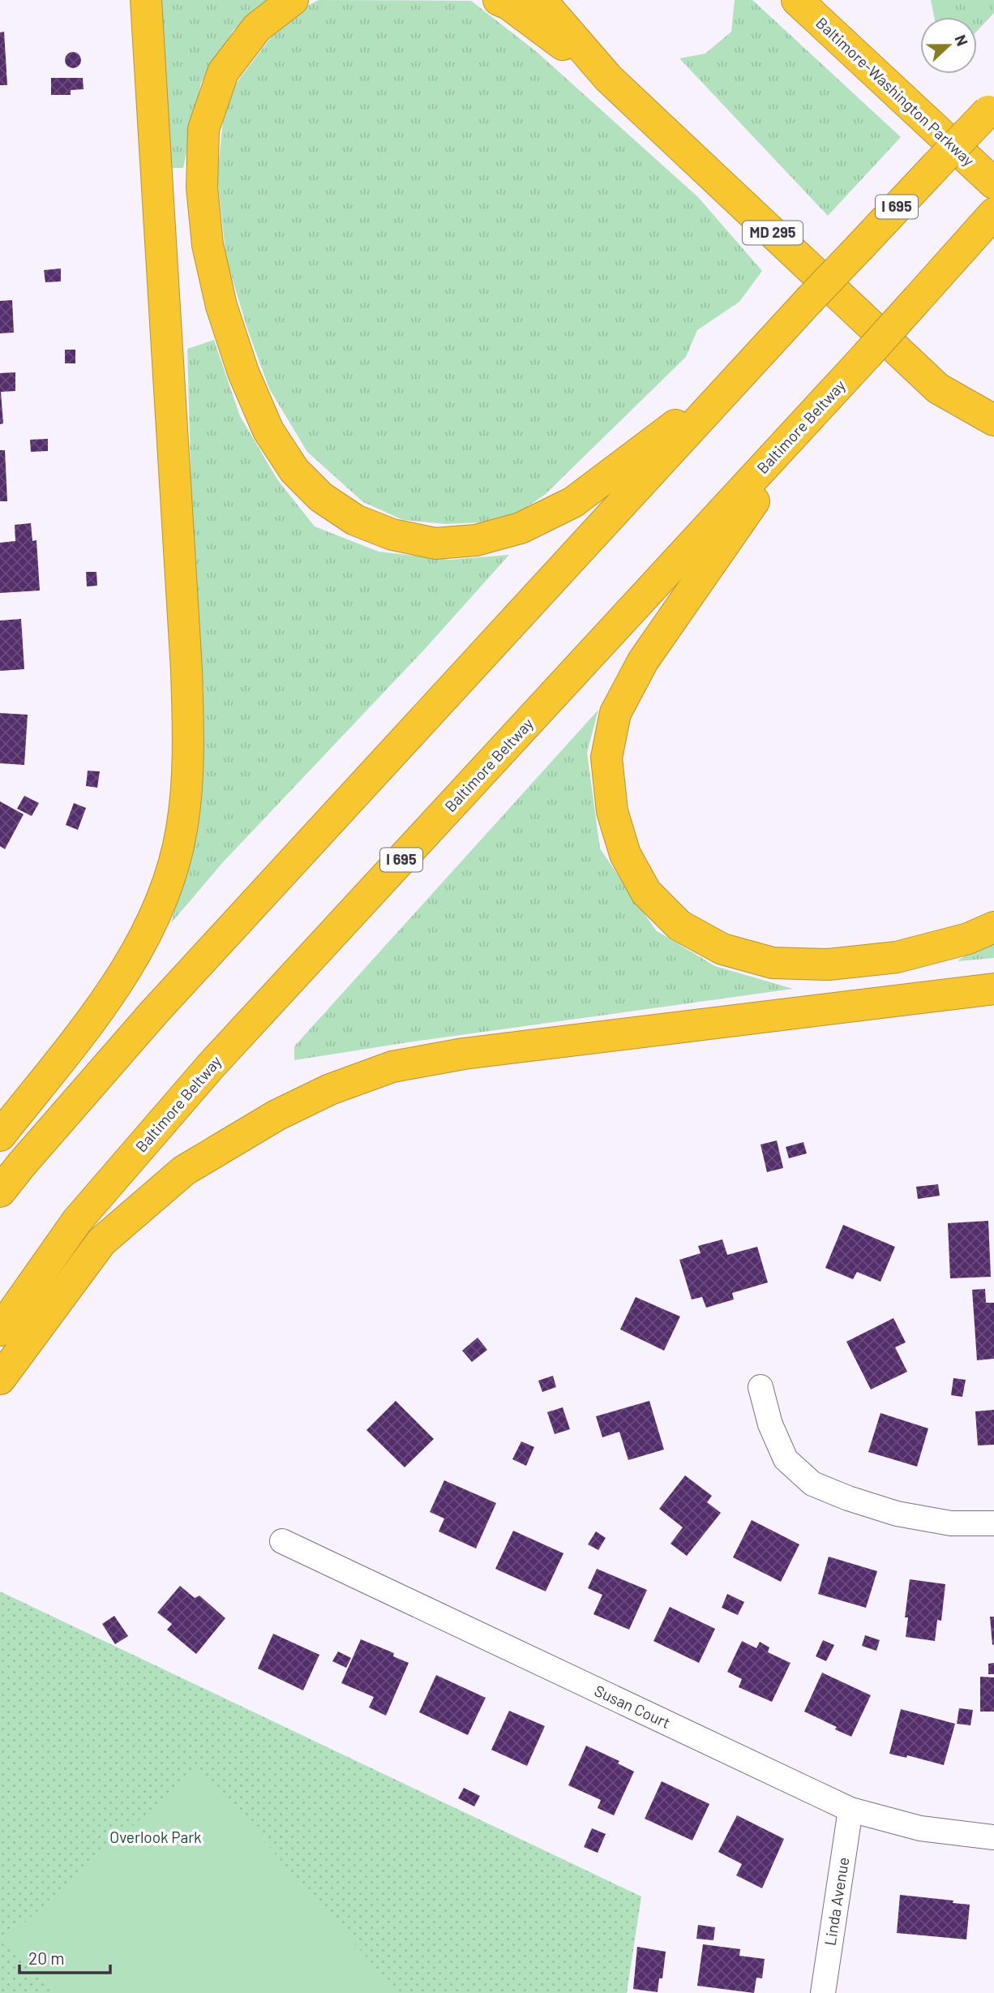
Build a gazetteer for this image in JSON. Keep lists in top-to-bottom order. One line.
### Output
{"streets":{"highway":["Baltimore-Washington Parkway","I 695","MD 295","Baltimore Beltway"],"street":["Susan Court","Linda Avenue"]},"crossings":[["Susan Court","Linda Avenue"]],"parks":["Overlook Park"],"scale_bar":"20 m","north":"right"}
